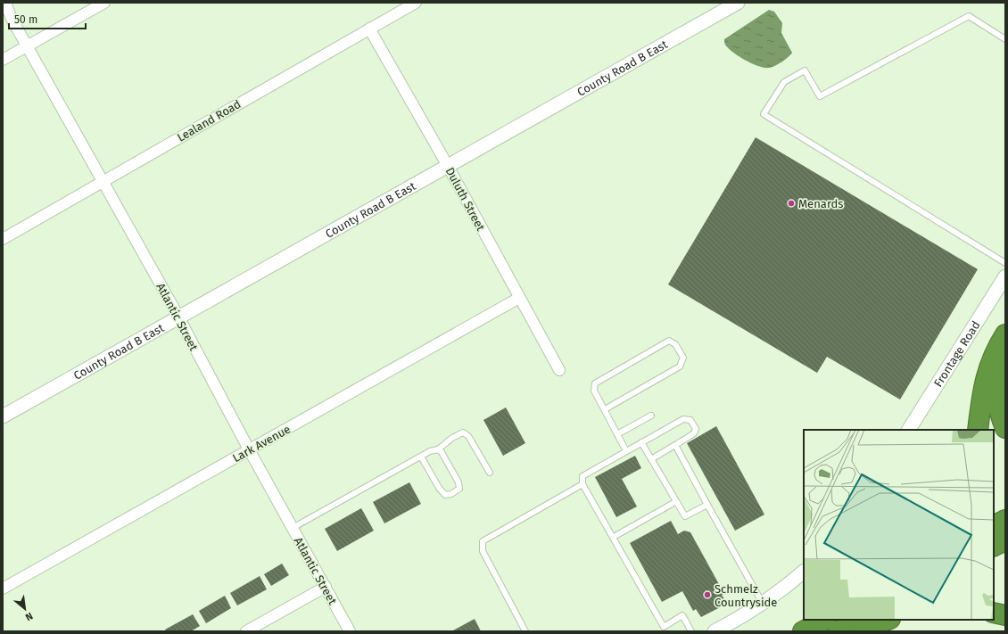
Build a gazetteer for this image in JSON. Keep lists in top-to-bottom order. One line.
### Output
{"streets":{"street":["County Road B East","Lealand Road","Duluth Street","Atlantic Street","Frontage Road","Lark Avenue"]},"crossings":[["County Road B East","Duluth Street"],["County Road B East","Atlantic Street"],["Lealand Road","Duluth Street"],["Lealand Road","Atlantic Street"],["Duluth Street","Lark Avenue"],["Atlantic Street","Lark Avenue"]],"places":["Menards","Schmelz Countryside"],"scale_bar":"50 m","north":"bottom right"}
